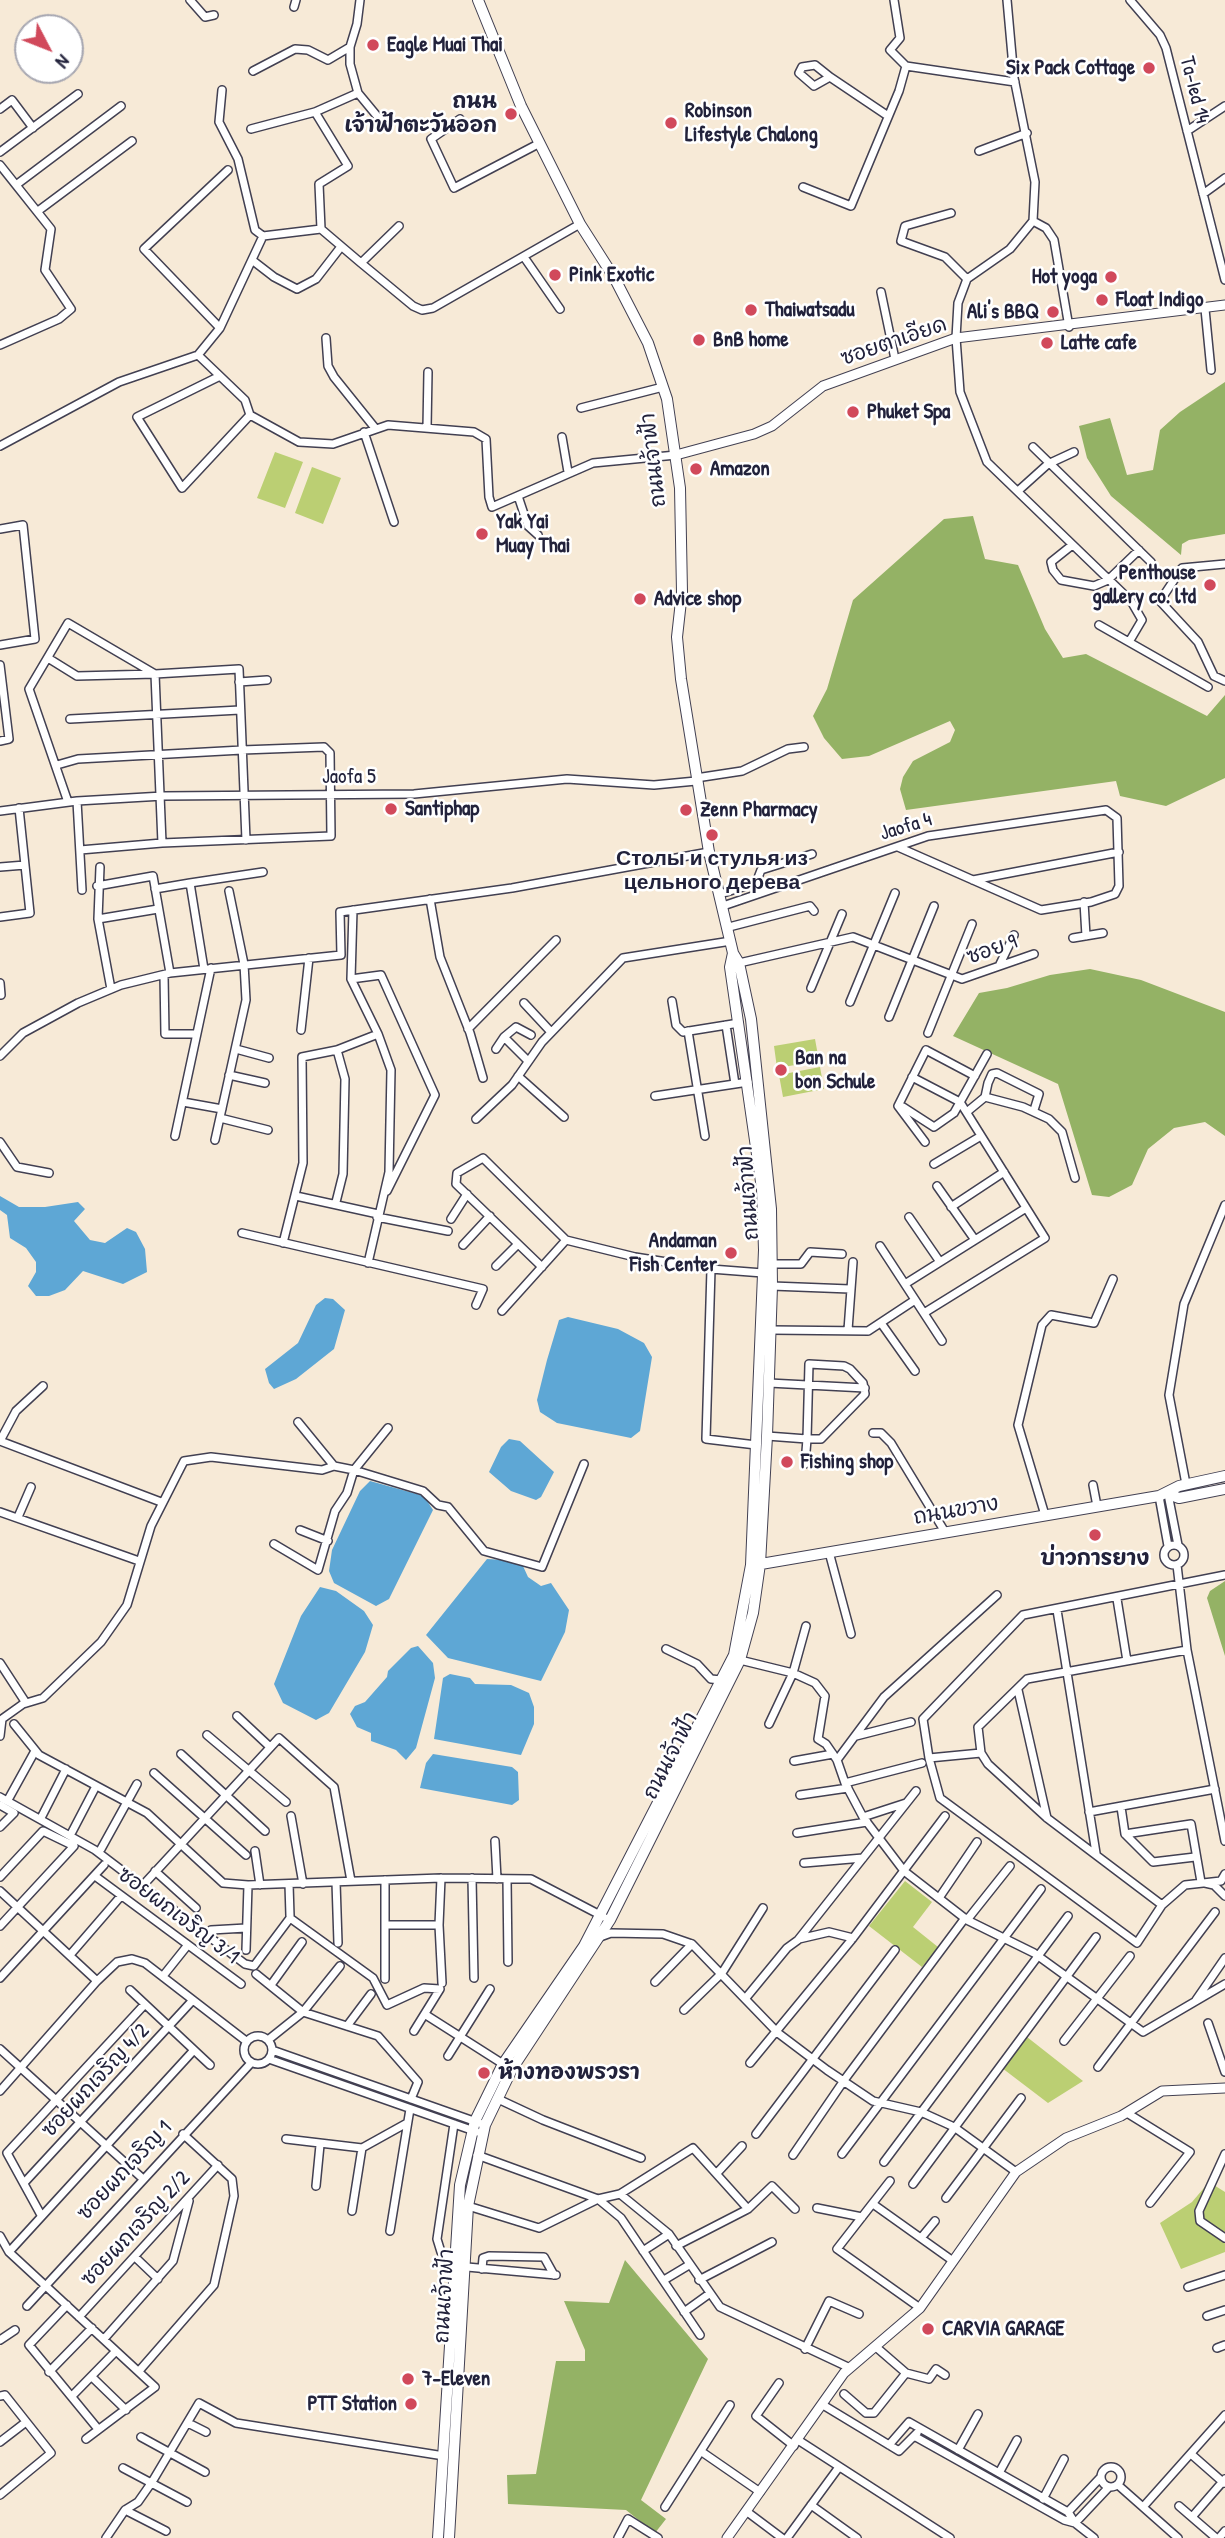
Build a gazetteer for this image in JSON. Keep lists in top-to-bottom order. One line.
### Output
{"streets":{"main road":["ถนนเจ้าฟ้า","ถนนขวาง"],"street":["Ta-Ied 14","ซอยตาเอียด","Jaofa 5","Jaofa 4","ซอย 9","ซอยผถเจริญ 3/1","ซอยผถเจริญ 4/2","ซอยผถเจริญ 1","ซอยผถเจริญ 2/2"]},"crossings":[["ซอยตาเอียด","ถนนเจ้าฟ้า"],["ถนนเจ้าฟ้า","Jaofa 5"],["ถนนเจ้าฟ้า","Jaofa 4"],["ถนนเจ้าฟ้า","ถนนขวาง"]],"places":["Eagle Muai Thai","Six Pack Cottage","ถนน เจ้าฟ้าตะวันออก","Robinson Lifestyle Chalong","Pink Exotic","Hot yoga","Float Indigo","Thaiwatsadu","Ali's BBQ","BnB home","Latte cafe","Phuket Spa","Amazon","Yak Yai Muay Thai","Penthouse gallery co. ltd","Advice shop","Santiphap","Zenn Pharmacy","Столы и стулья из цельного дерева","Ban na bon Schule","Andaman Fish Center","Fishing shop","บ่าวการยาง","ห้างทองพรวรา","CARVIA GARAGE","7-Eleven","PTT Station"],"north":"bottom right"}
